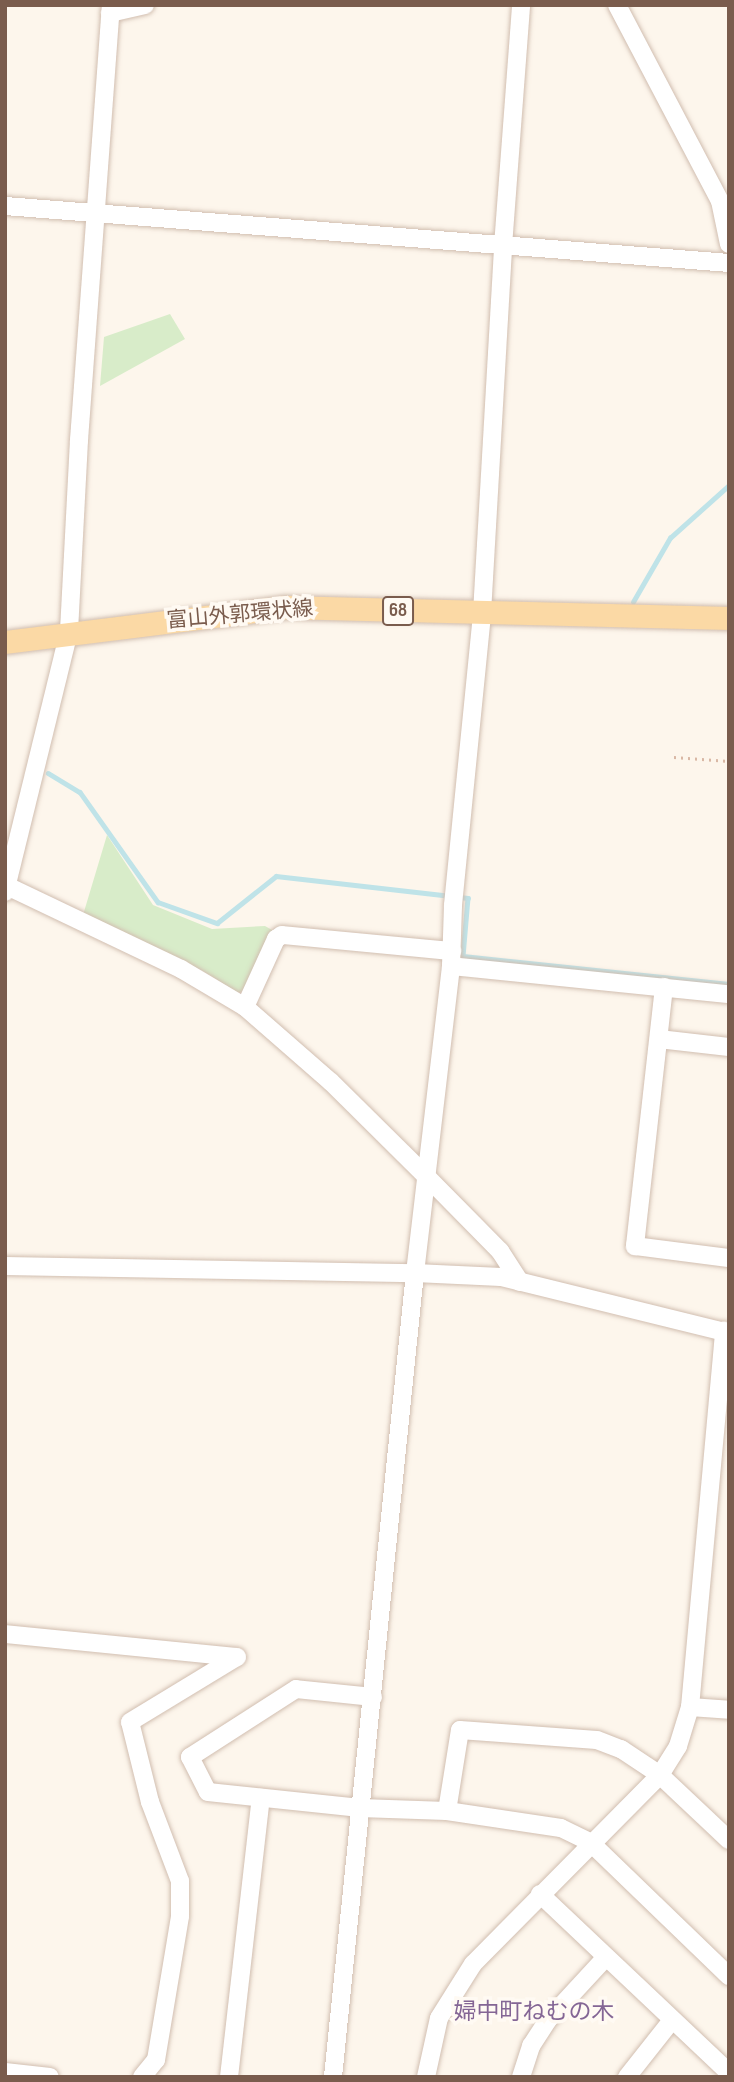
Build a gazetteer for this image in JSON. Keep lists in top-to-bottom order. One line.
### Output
{"streets":{"main road":["68","富山外郭環状線"]},"districts":["婦中町ねむの木"]}
